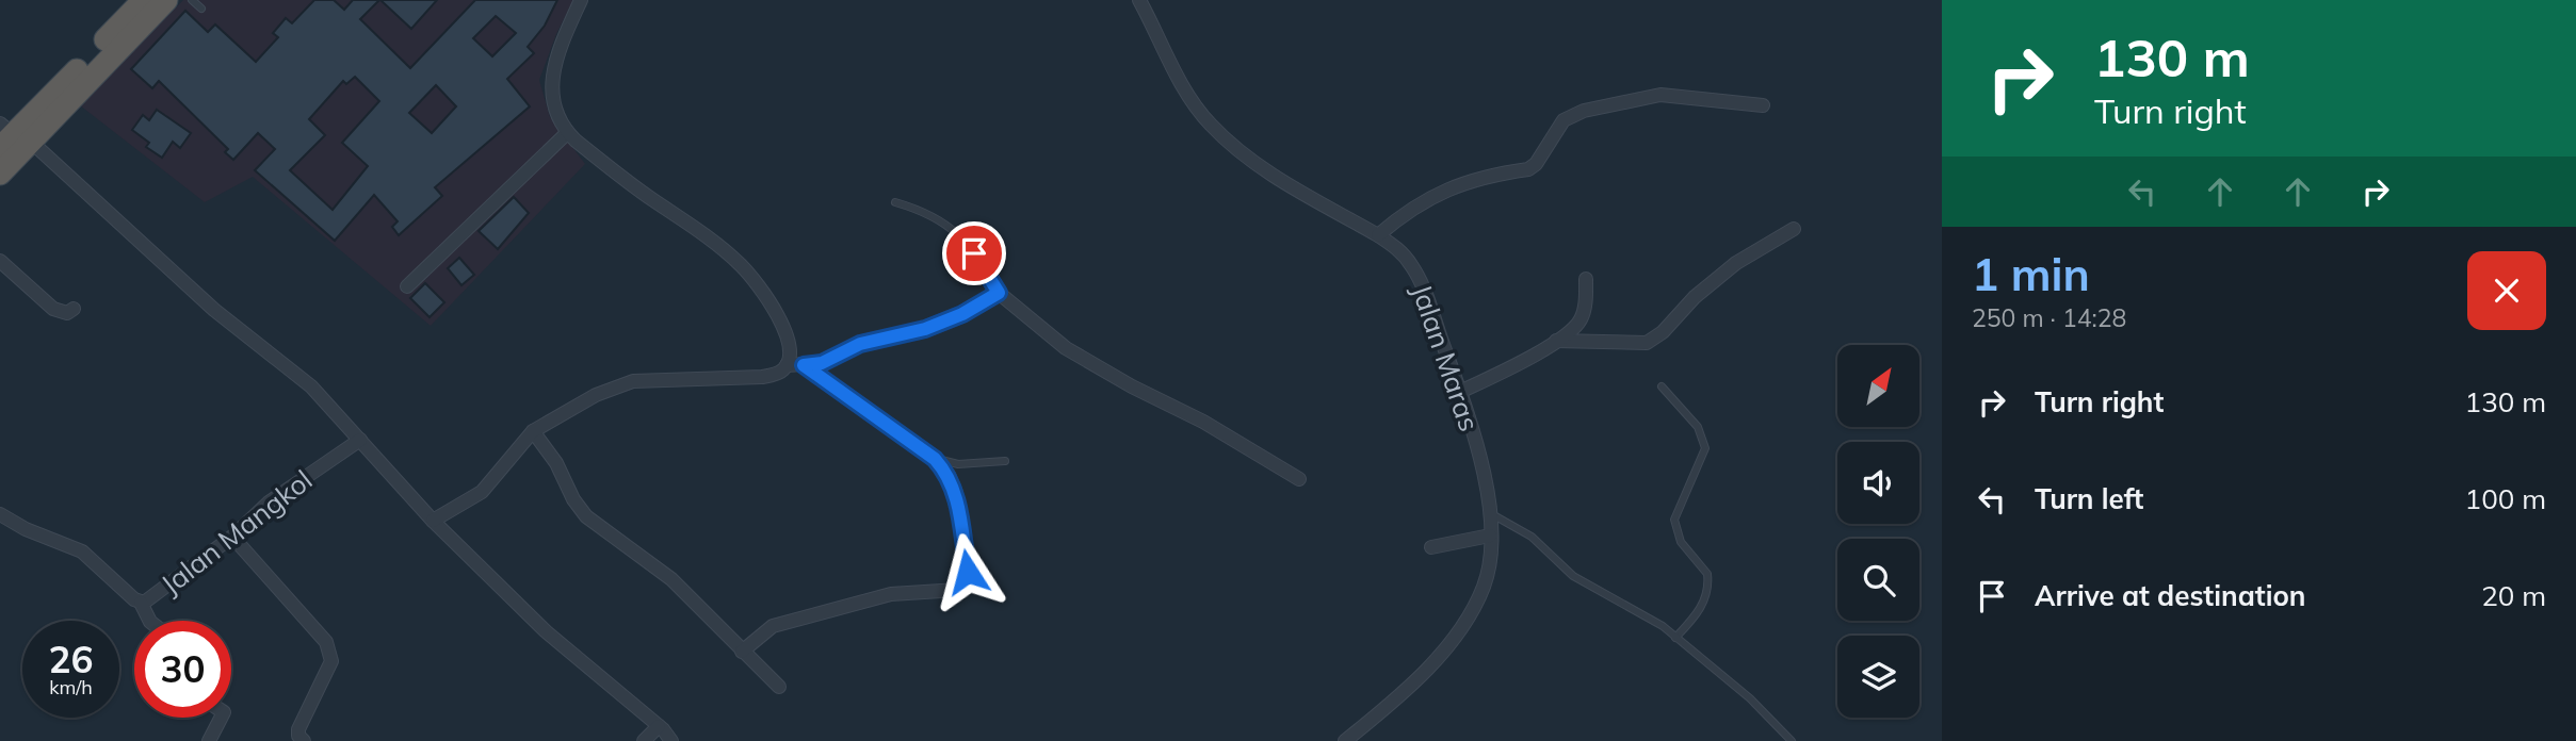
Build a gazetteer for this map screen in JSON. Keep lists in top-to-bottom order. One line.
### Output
{"streets":{"street":["Jalan Maras","Jalan Mangkol"]},"north":"top right","page":{"turn":["130 m","Turn right"],"heading":["1 min","250 m · 14:28"],"list":[{"name":"Turn right","value":"130 m"},{"name":"Turn left","value":"100 m"},{"name":"Arrive at destination","value":"20 m"}],"speed":"26 km/h","limit":"30"}}
